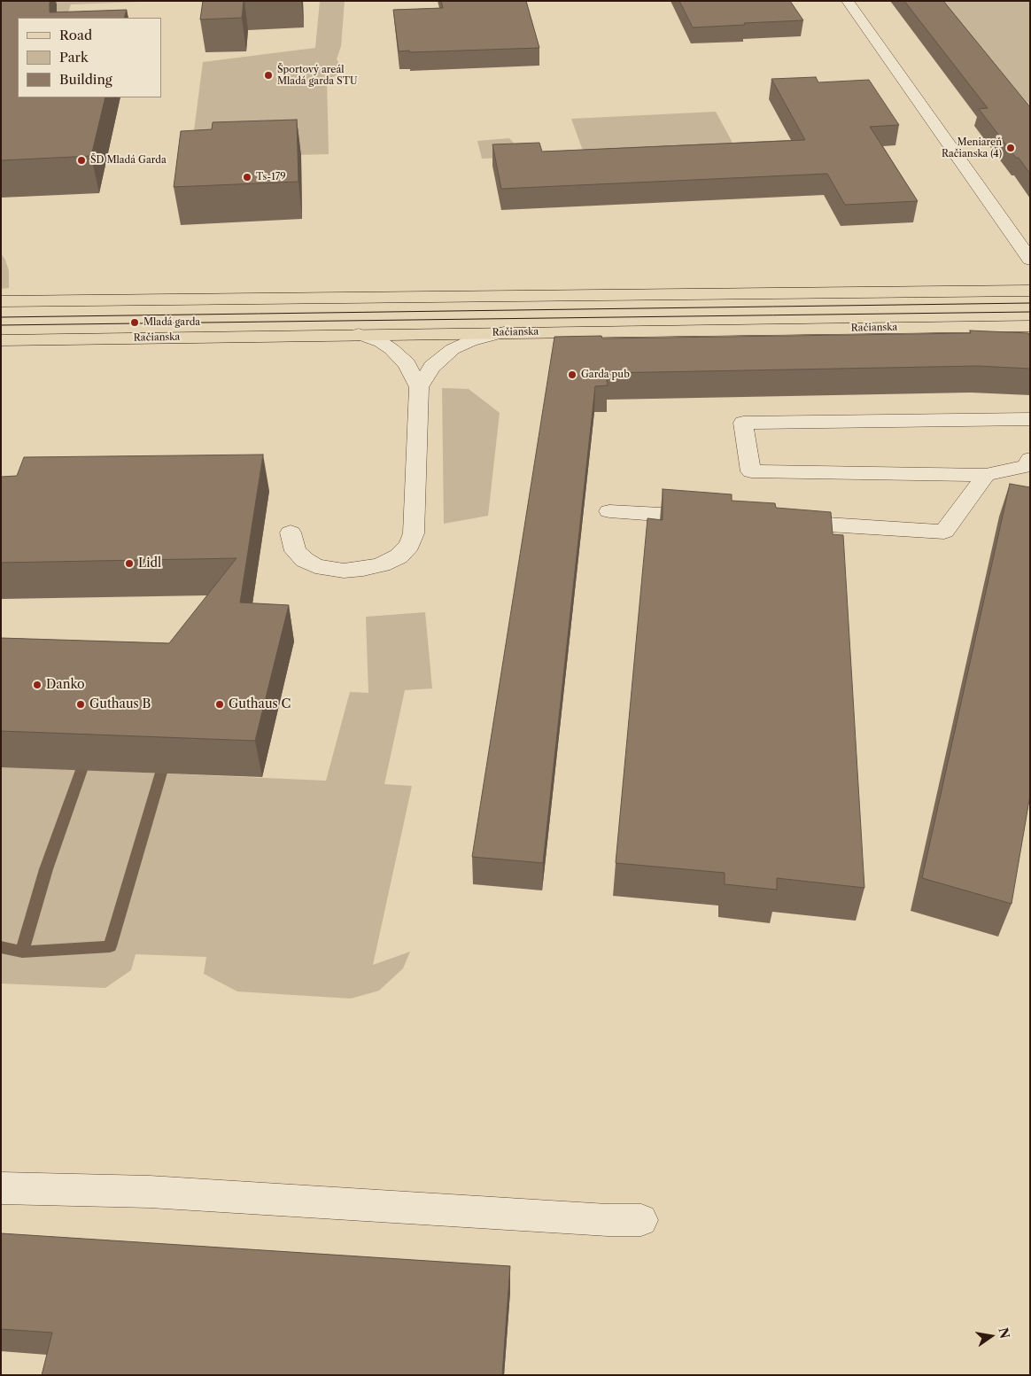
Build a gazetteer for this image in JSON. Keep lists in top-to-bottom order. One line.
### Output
{"streets":{"main road":["Račianska"]},"places":["Športový areál Mladá garda STU","Meniareň Račianska (4)","ŠD Mladá Garda","Ts-179","Mladá garda","Garda pub","Lidl","Danko","Guthaus B","Guthaus C"],"legend":["Road","Park","Building"],"north":"right"}
